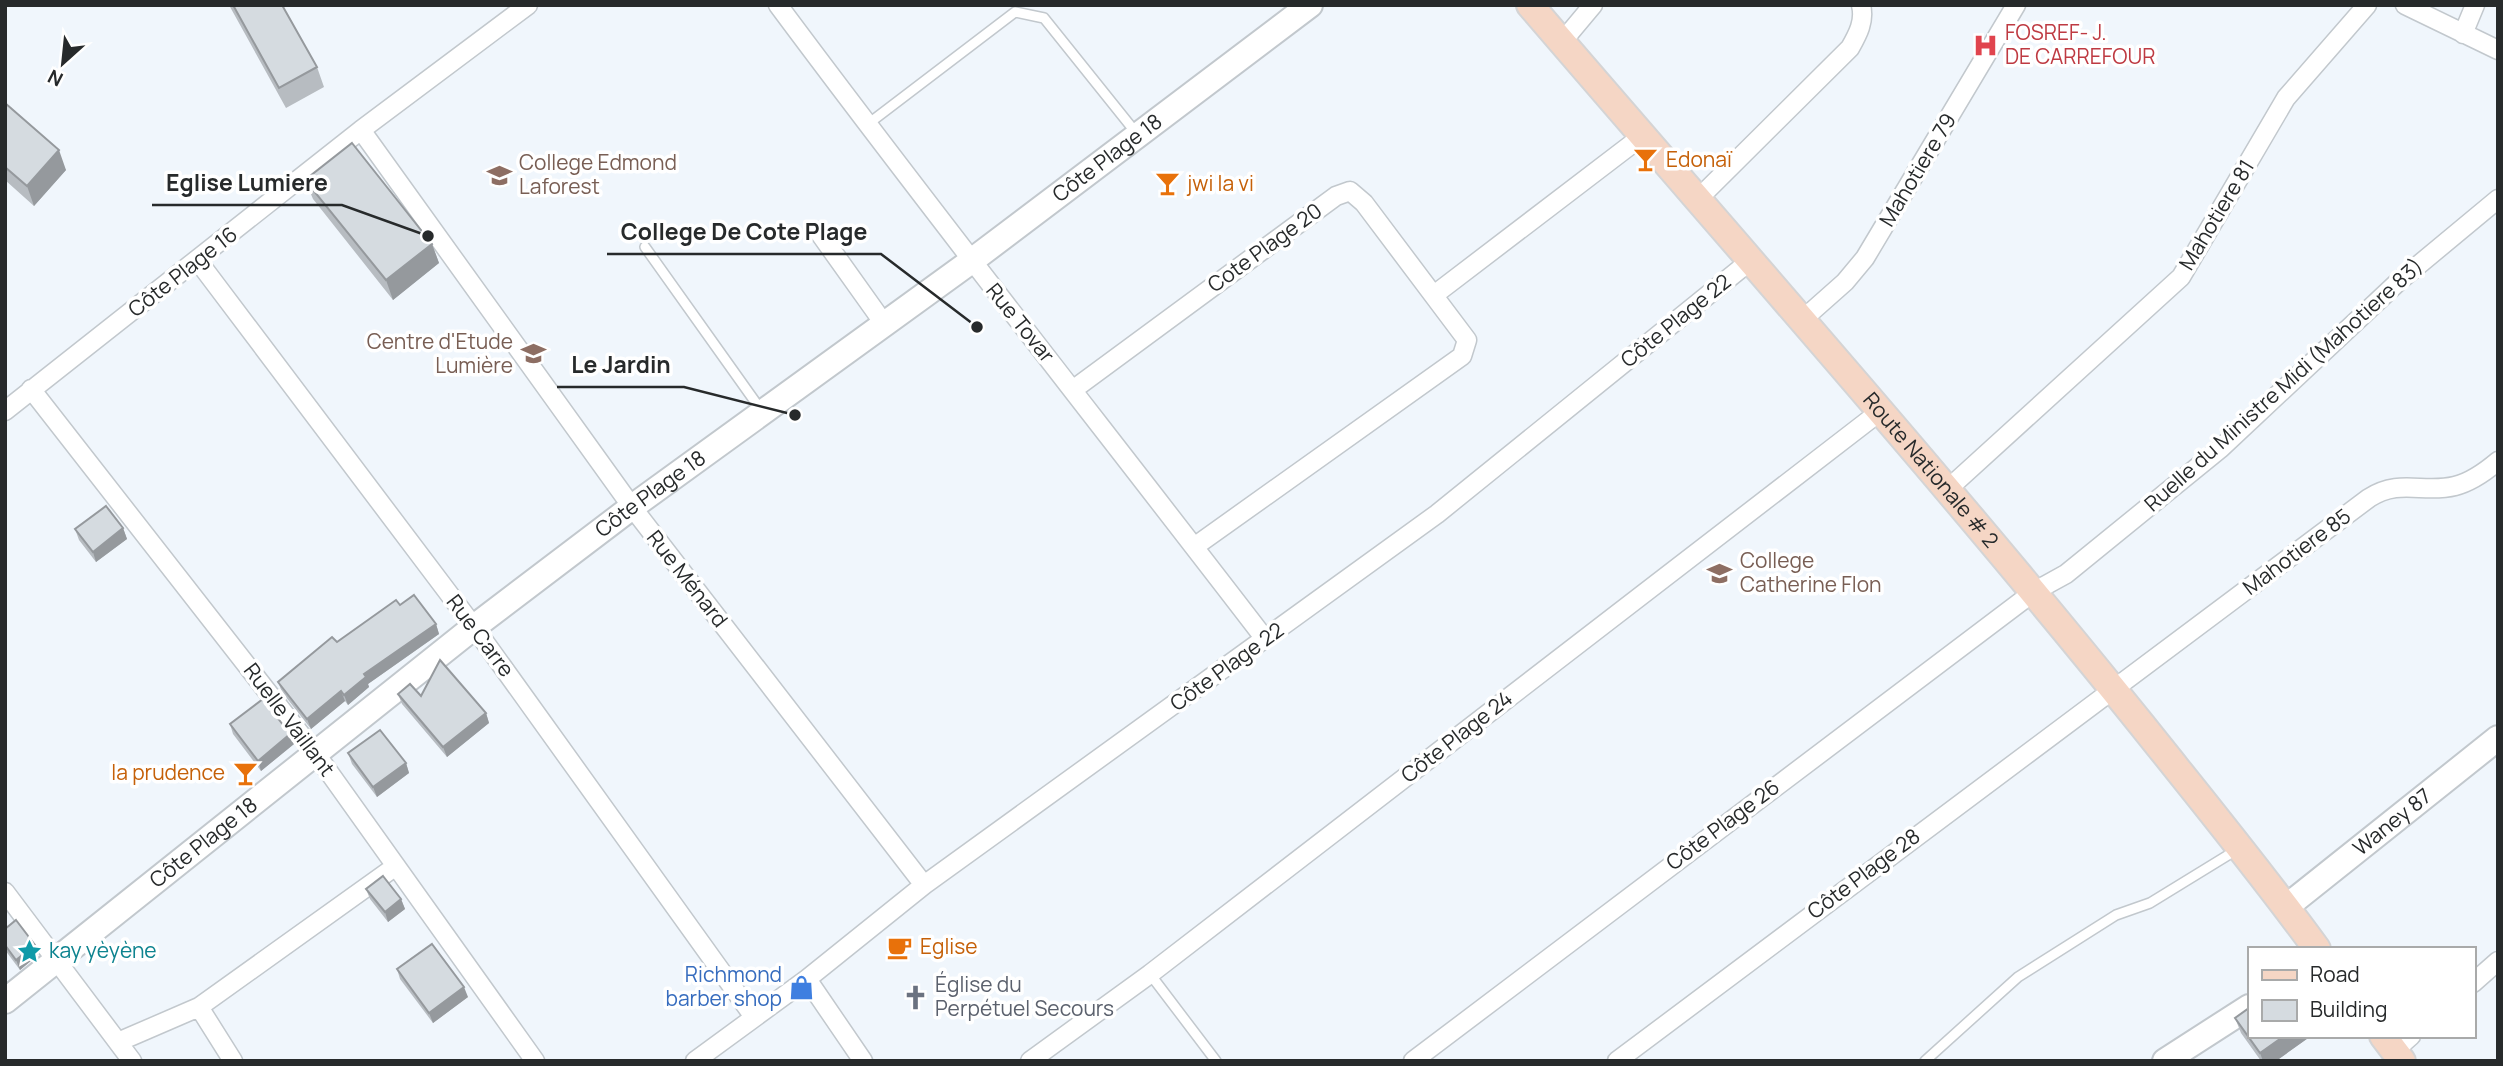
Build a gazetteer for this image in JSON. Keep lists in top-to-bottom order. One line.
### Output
{"streets":{"main road":["Route Nationale # 2"],"street":["Côte Plage 18","Mahotiere 79","Mahotiere 81","Cote Plage 20","Côte Plage 16","Côte Plage 22","Rue Tovar","Ruelle du Ministre Midi (Mahotiere 83)","Mahotiere 85","Rue Ménard","Rue Carre","Ruelle Vaillant","Côte Plage 24","Waney 87","Côte Plage 26","Côte Plage 28"]},"crossings":[["Côte Plage 18","Rue Tovar"],["Côte Plage 18","Rue Ménard"],["Côte Plage 18","Rue Carre"],["Côte Plage 18","Ruelle Vaillant"],["Mahotiere 79","Route Nationale # 2"],["Mahotiere 81","Route Nationale # 2"],["Cote Plage 20","Rue Tovar"],["Côte Plage 16","Rue Ménard"],["Côte Plage 16","Rue Carre"],["Côte Plage 16","Ruelle Vaillant"],["Côte Plage 22","Rue Tovar"],["Côte Plage 22","Route Nationale # 2"],["Côte Plage 22","Rue Ménard"],["Côte Plage 22","Rue Carre"],["Ruelle du Ministre Midi (Mahotiere 83)","Route Nationale # 2"],["Ruelle du Ministre Midi (Mahotiere 83)","Côte Plage 26"],["Route Nationale # 2","Mahotiere 85"],["Route Nationale # 2","Côte Plage 24"],["Route Nationale # 2","Waney 87"],["Route Nationale # 2","Côte Plage 26"],["Route Nationale # 2","Côte Plage 28"],["Mahotiere 85","Côte Plage 28"]],"places":{"hospital":["FOSREF- J. DE CARREFOUR"],"bar":["Edonaï","jwi la vi","la prudence"],"school or university":["College Edmond Laforest","Centre d'Etude Lumière","College Catherine Flon"],"other":["Eglise Lumiere","College De Cote Plage","Le Jardin"],"cafe":["Eglise"],"place":["kay yèyène"],"shop":["Richmond barber shop"],"church":["Église du Perpétuel Secours"]},"legend":["Road","Building"],"north":"bottom left"}
